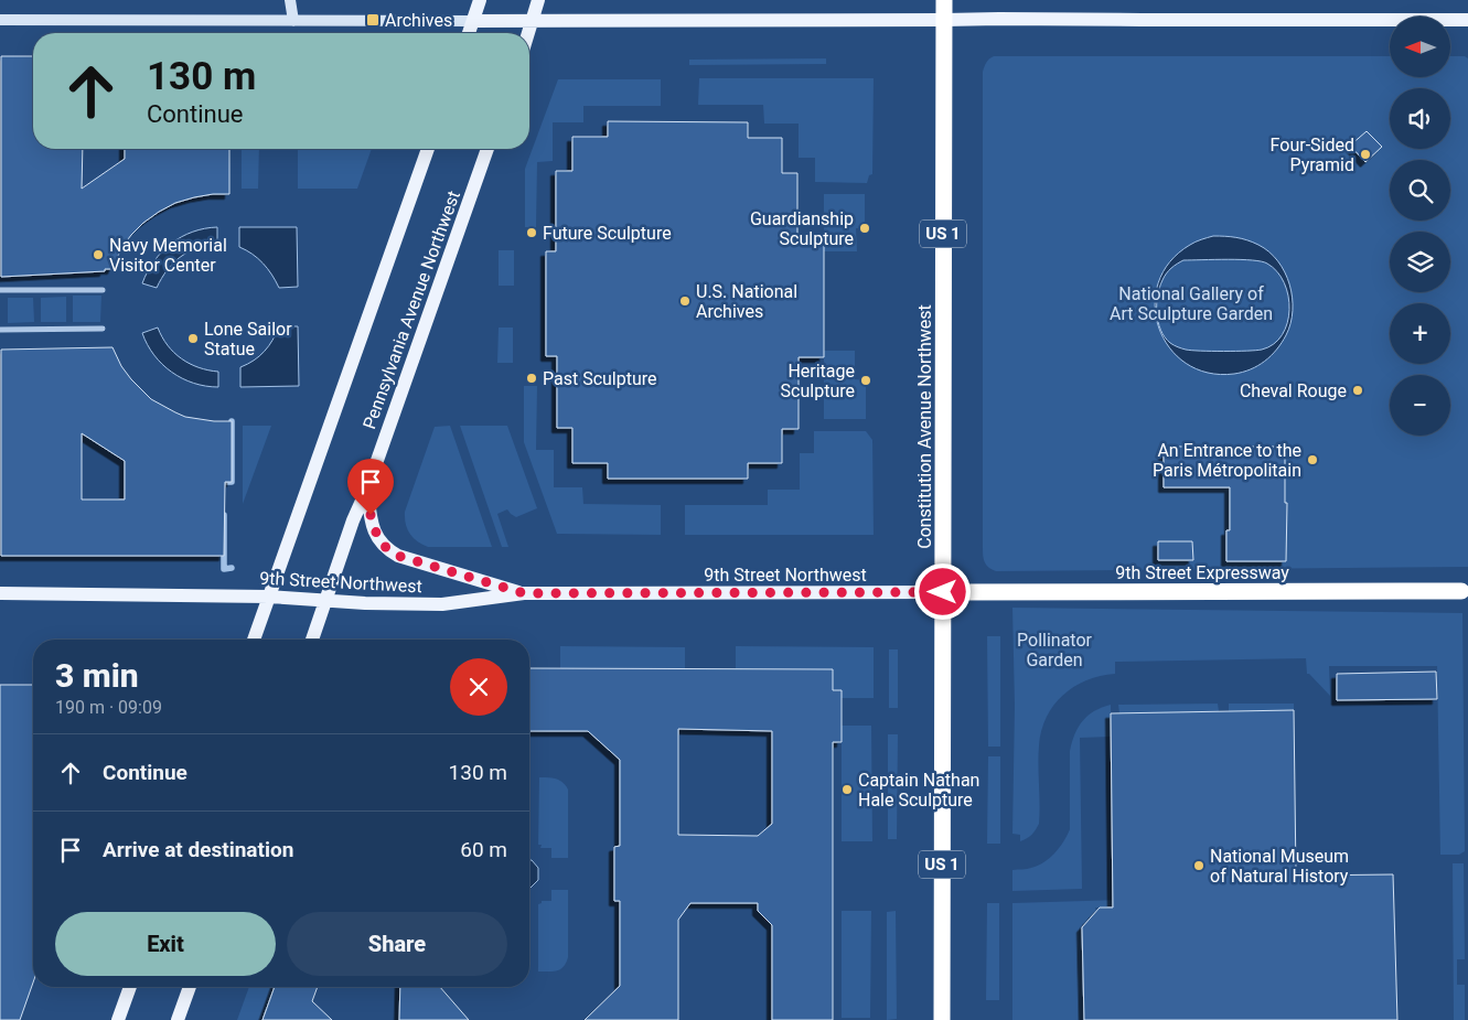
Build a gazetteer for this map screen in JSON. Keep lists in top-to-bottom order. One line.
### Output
{"streets":{"highway":["US 1","Constitution Avenue Northwest","9th Street Expressway"],"main road":["Pennsylvania Avenue Northwest","9th Street Northwest"]},"crossings":[["Pennsylvania Avenue Northwest","9th Street Northwest"],["Constitution Avenue Northwest","9th Street Expressway"],["Constitution Avenue Northwest","9th Street Northwest"],["9th Street Expressway","9th Street Northwest"]],"parks":["National Gallery of Art Sculpture Garden","Pollinator Garden"],"places":{"transit":["Archives"],"other":["Four-Sided Pyramid","Guardianship Sculpture","Future Sculpture","Navy Memorial Visitor Center","U.S. National Archives","Lone Sailor Statue","Past Sculpture","Heritage Sculpture","Cheval Rouge","An Entrance to the Paris Métropolitain","Captain Nathan Hale Sculpture","National Museum of Natural History"]},"north":"left","page":{"map_buttons":["+","−"],"turn":["130 m","Continue"],"heading":["3 min","190 m · 09:09"],"list":[{"name":"Continue","value":"130 m"},{"name":"Arrive at destination","value":"60 m"}],"buttons":["Exit","Share"]}}
